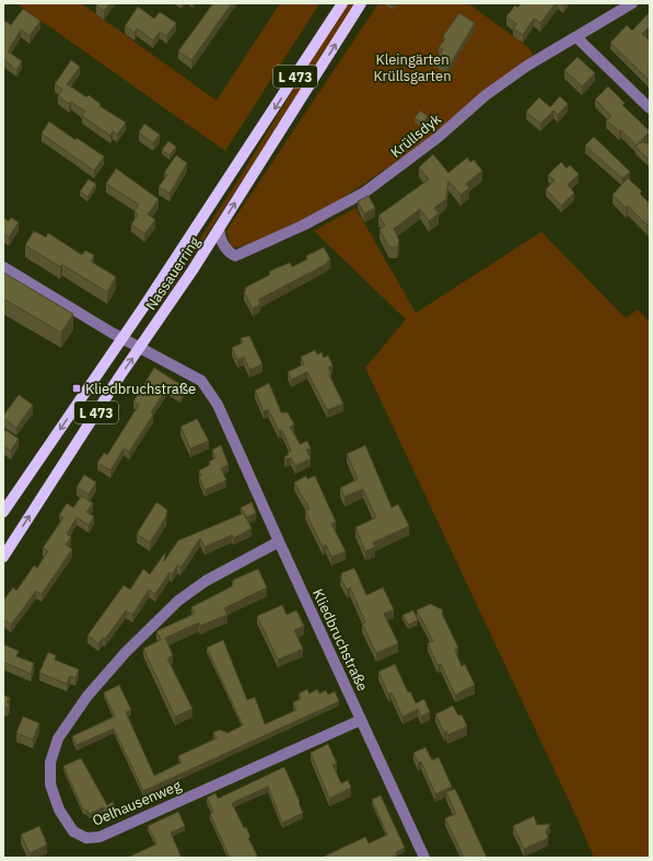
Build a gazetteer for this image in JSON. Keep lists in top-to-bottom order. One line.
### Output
{"streets":{"main road":["L 473","Nassauerring"],"street":["Krüllsdyk","Kliedbruchstraße","Oelhausenweg"]},"crossings":[["Krüllsdyk","Nassauerring"],["Nassauerring","Kliedbruchstraße"],["Kliedbruchstraße","Oelhausenweg"]],"parks":["Kleingärten Krüllsgarten"],"places":{"transit":["Kliedbruchstraße"]}}
